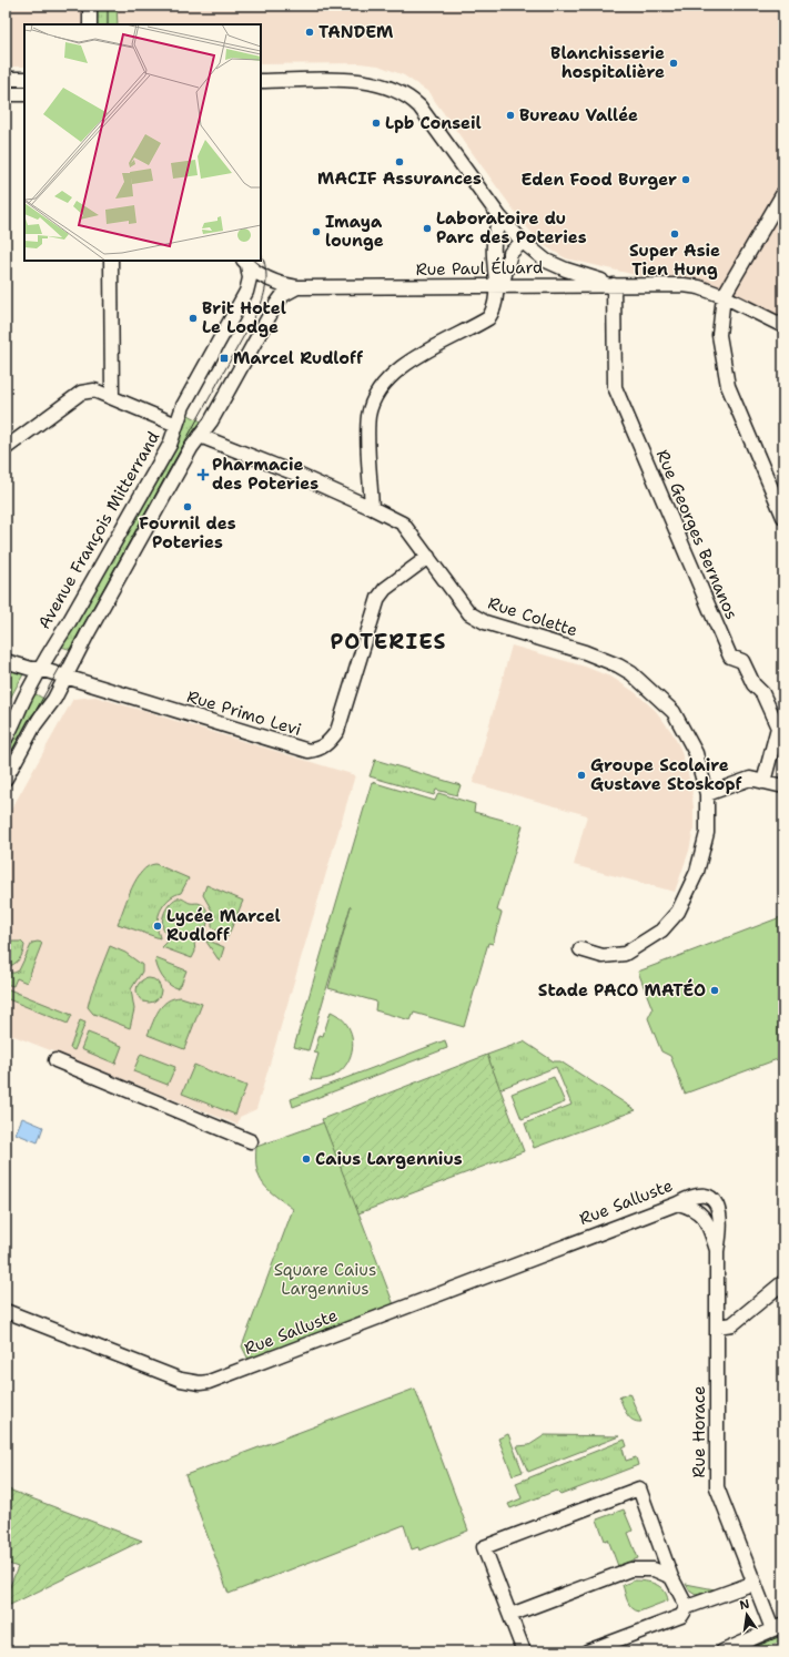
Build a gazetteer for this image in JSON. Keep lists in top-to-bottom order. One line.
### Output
{"streets":{"street":["Rue Paul Éluard","Avenue François Mitterrand","Rue Georges Bernanos","Rue Colette","Rue Primo Levi","Rue Salluste","Rue Horace"]},"crossings":[["Rue Paul Éluard","Avenue François Mitterrand"],["Rue Paul Éluard","Rue Georges Bernanos"],["Rue Colette","Rue Primo Levi"],["Rue Salluste","Rue Horace"]],"districts":["POTERIES"],"parks":["Square Caius Largennius"],"places":{"other":["TANDEM","Blanchisserie hospitalière","Bureau Vallée","Lpb Conseil","MACIF Assurances","Eden Food Burger","Laboratoire du Parc des Poteries","Imaya lounge","Super Asie Tien Hung","Brit Hotel Le Lodge","Fournil des Poteries","Groupe Scolaire Gustave Stoskopf","Lycée Marcel Rudloff","Stade PACO MATÉO","Caius Largennius"],"transit":["Marcel Rudloff"],"health":["Pharmacie des Poteries"]},"north":"top"}
